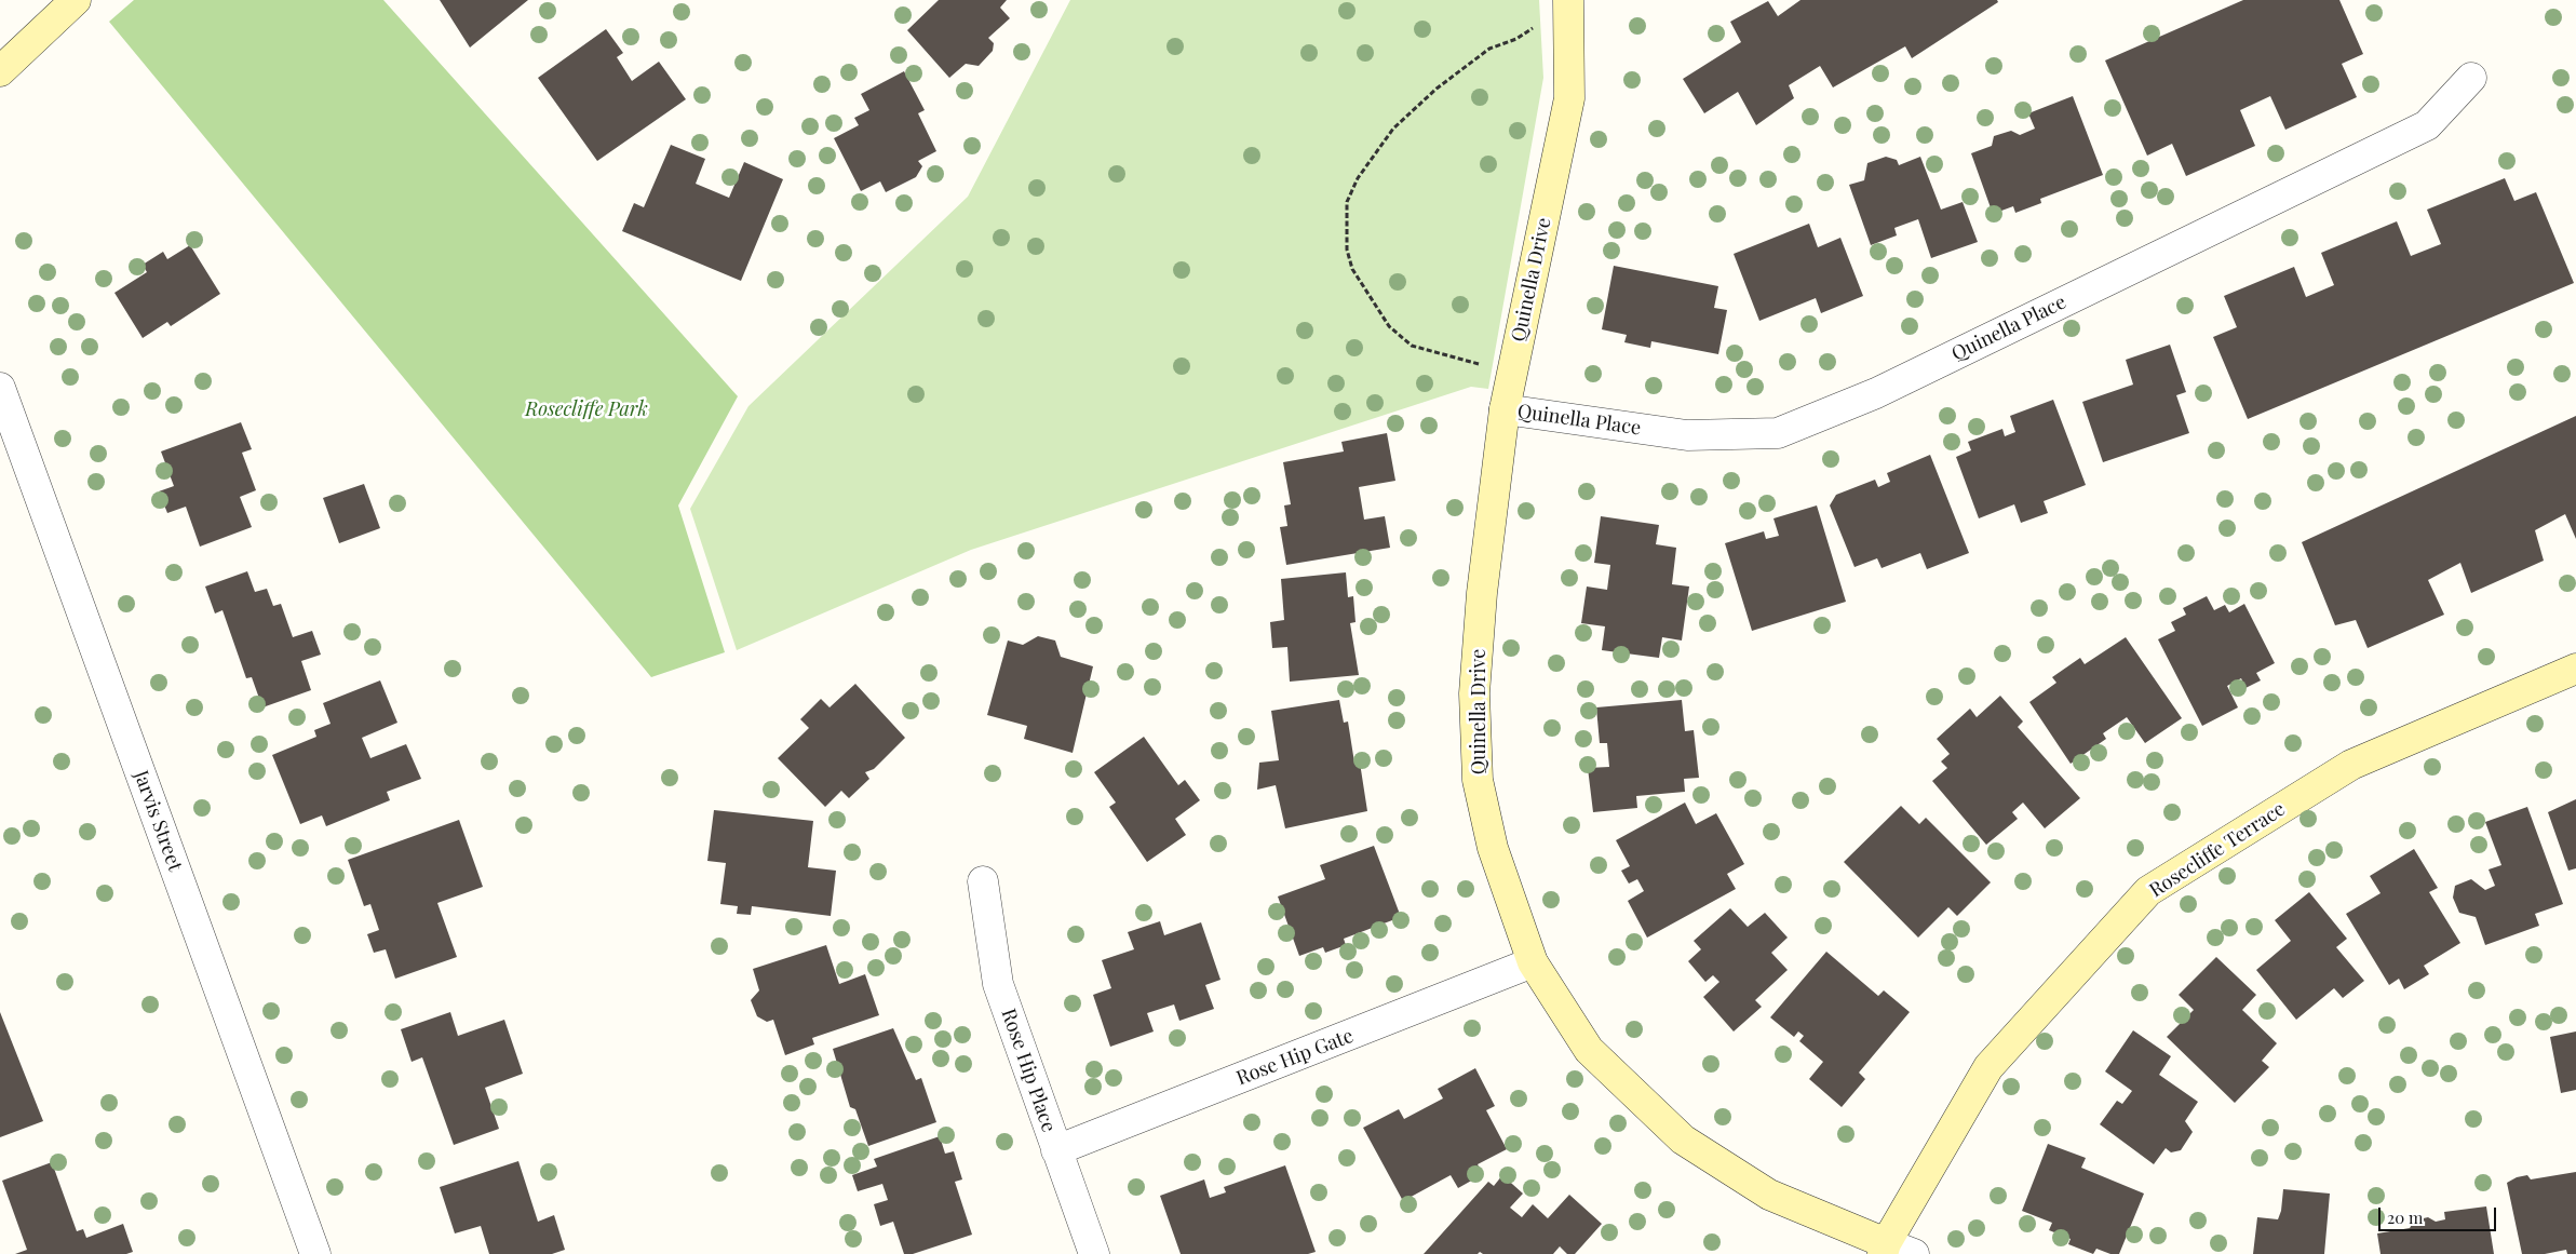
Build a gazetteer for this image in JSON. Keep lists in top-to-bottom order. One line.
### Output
{"streets":{"street":["Quinella Drive","Quinella Place","Jarvis Street","Rosecliffe Terrace","Rose Hip Gate","Rose Hip Place"]},"crossings":[["Quinella Drive","Quinella Place"],["Quinella Drive","Rosecliffe Terrace"],["Quinella Drive","Rose Hip Gate"],["Rose Hip Gate","Rose Hip Place"]],"parks":["Rosecliffe Park"],"scale_bar":"20 m"}
